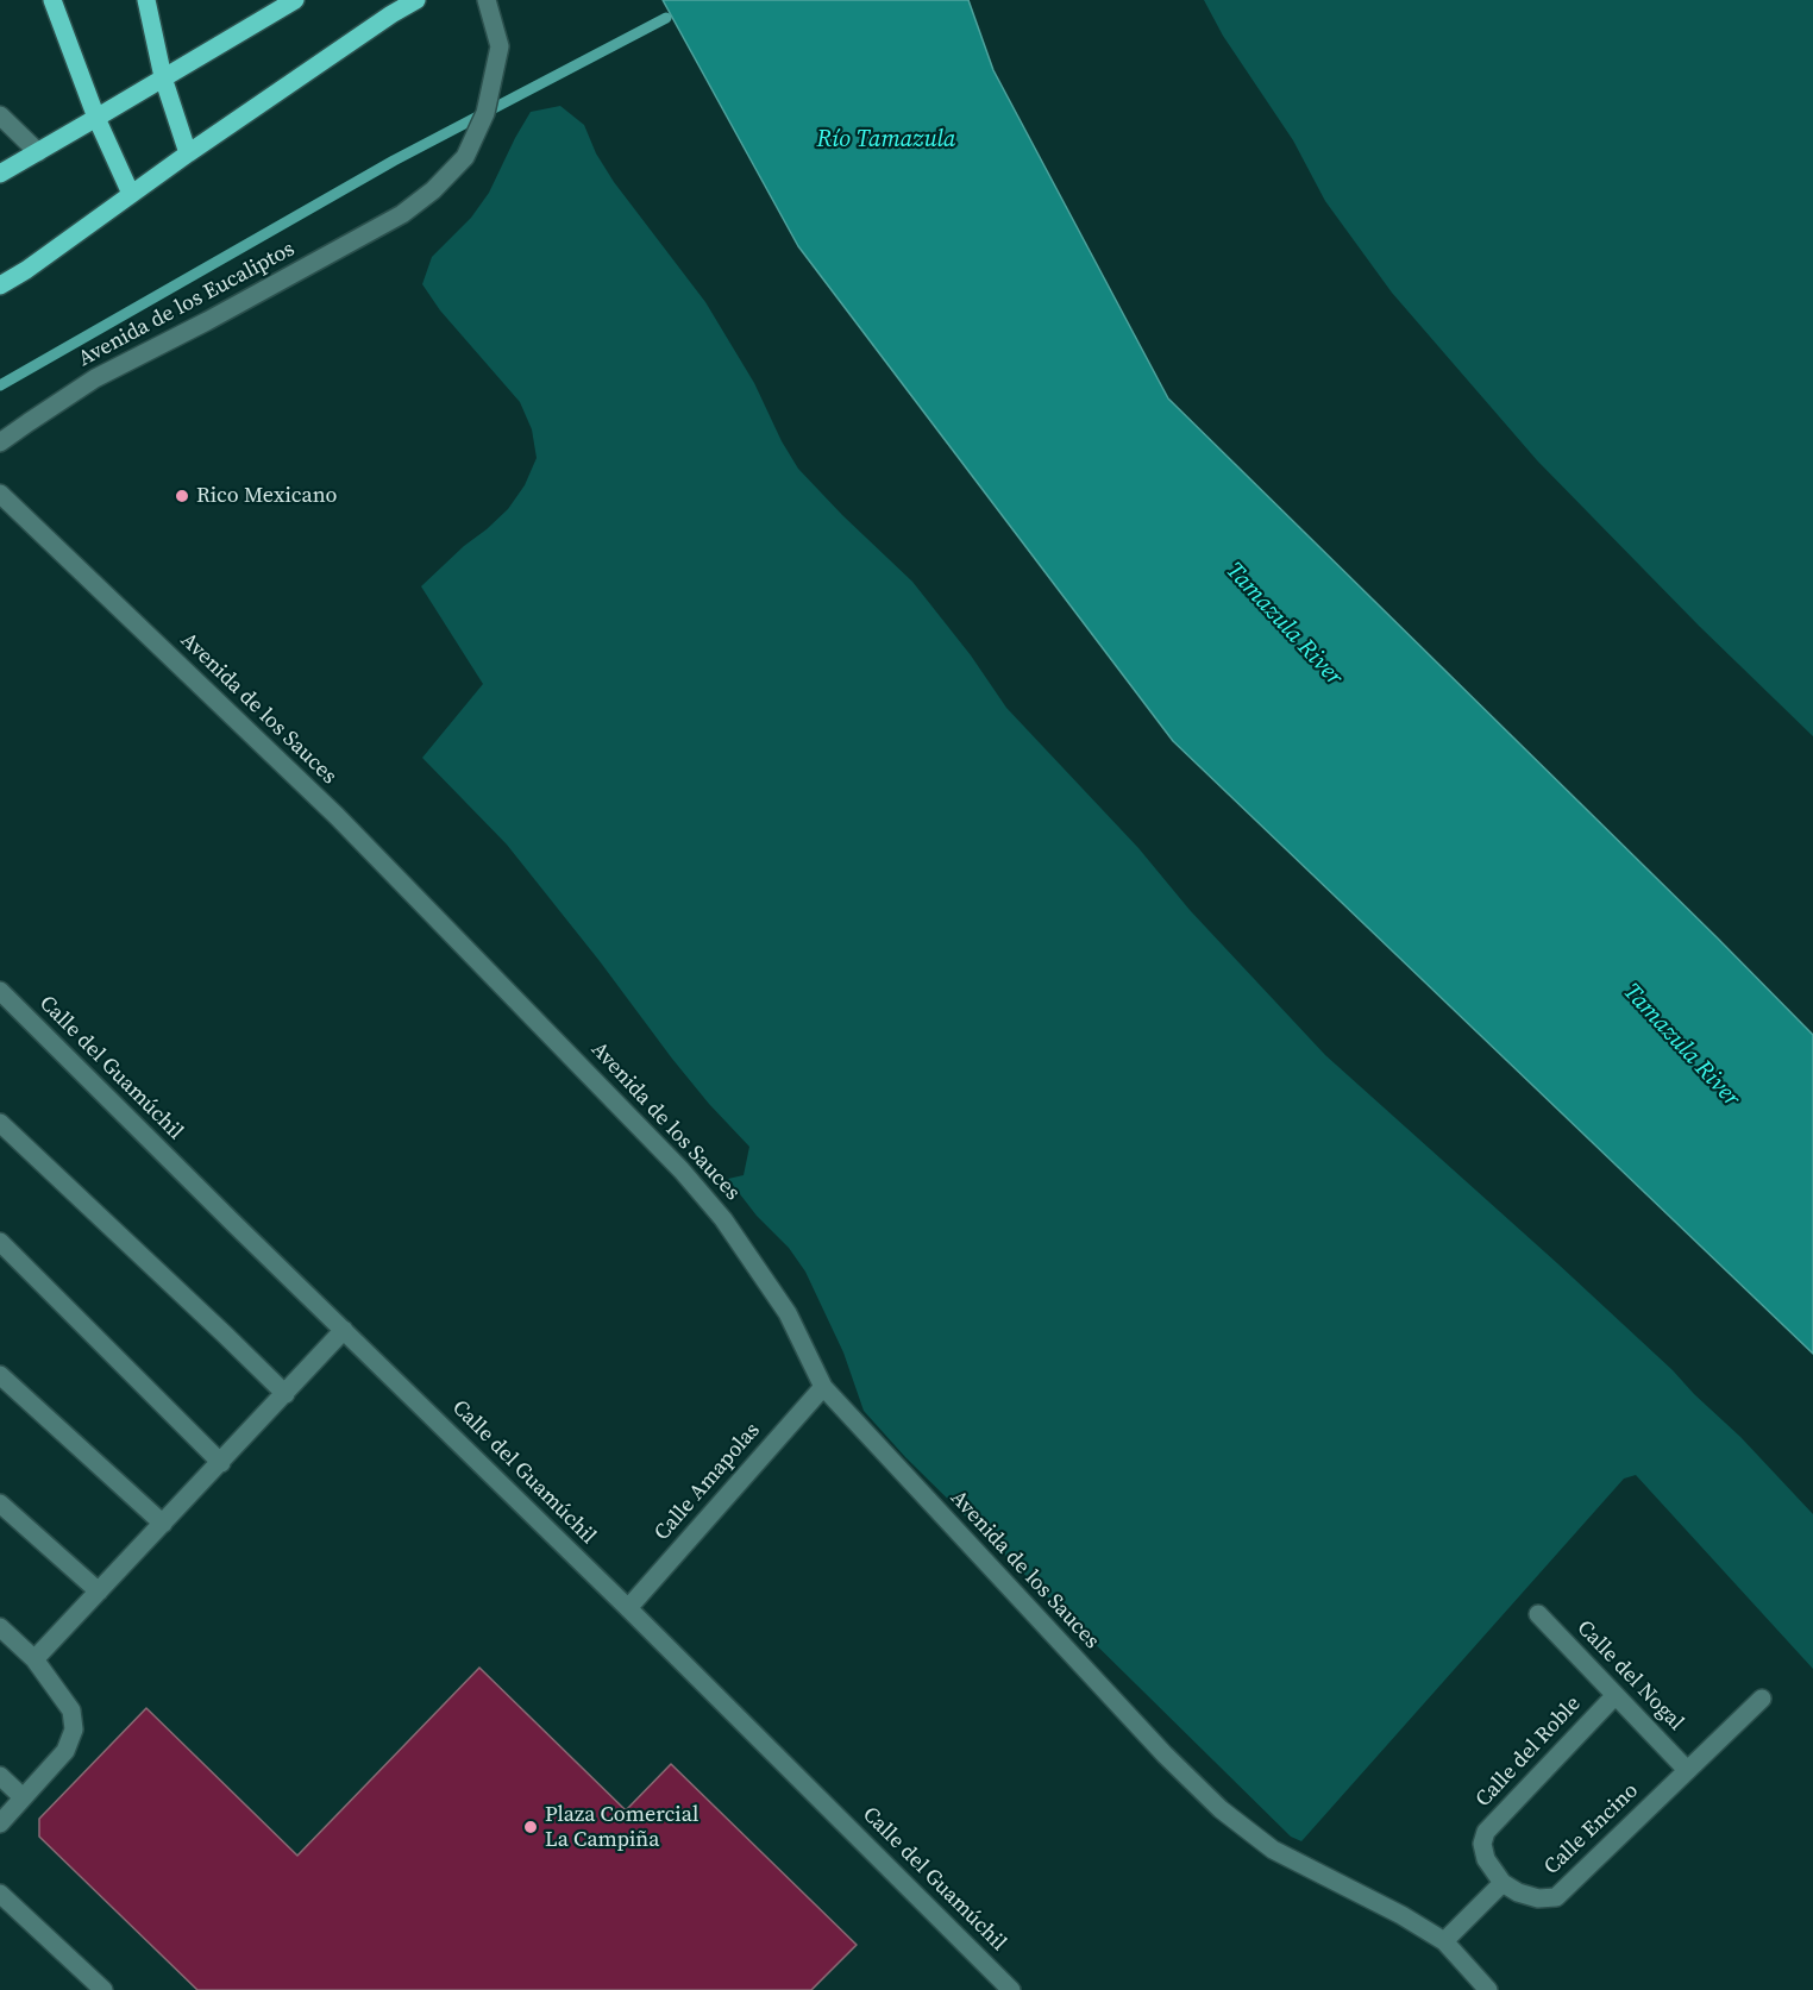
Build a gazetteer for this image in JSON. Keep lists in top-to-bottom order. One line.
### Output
{"streets":{"street":["Avenida de los Eucaliptos","Avenida de los Sauces","Calle del Guamúchil","Calle Amapolas","Calle del Nogal","Calle del Roble","Calle Encino"]},"crossings":[["Avenida de los Sauces","Calle Amapolas"],["Calle del Guamúchil","Calle Amapolas"],["Calle del Nogal","Calle del Roble"],["Calle del Nogal","Calle Encino"],["Calle del Roble","Calle Encino"]],"water":["Río Tamazula","Tamazula River"],"places":["Rico Mexicano","Plaza Comercial La Campiña"]}
